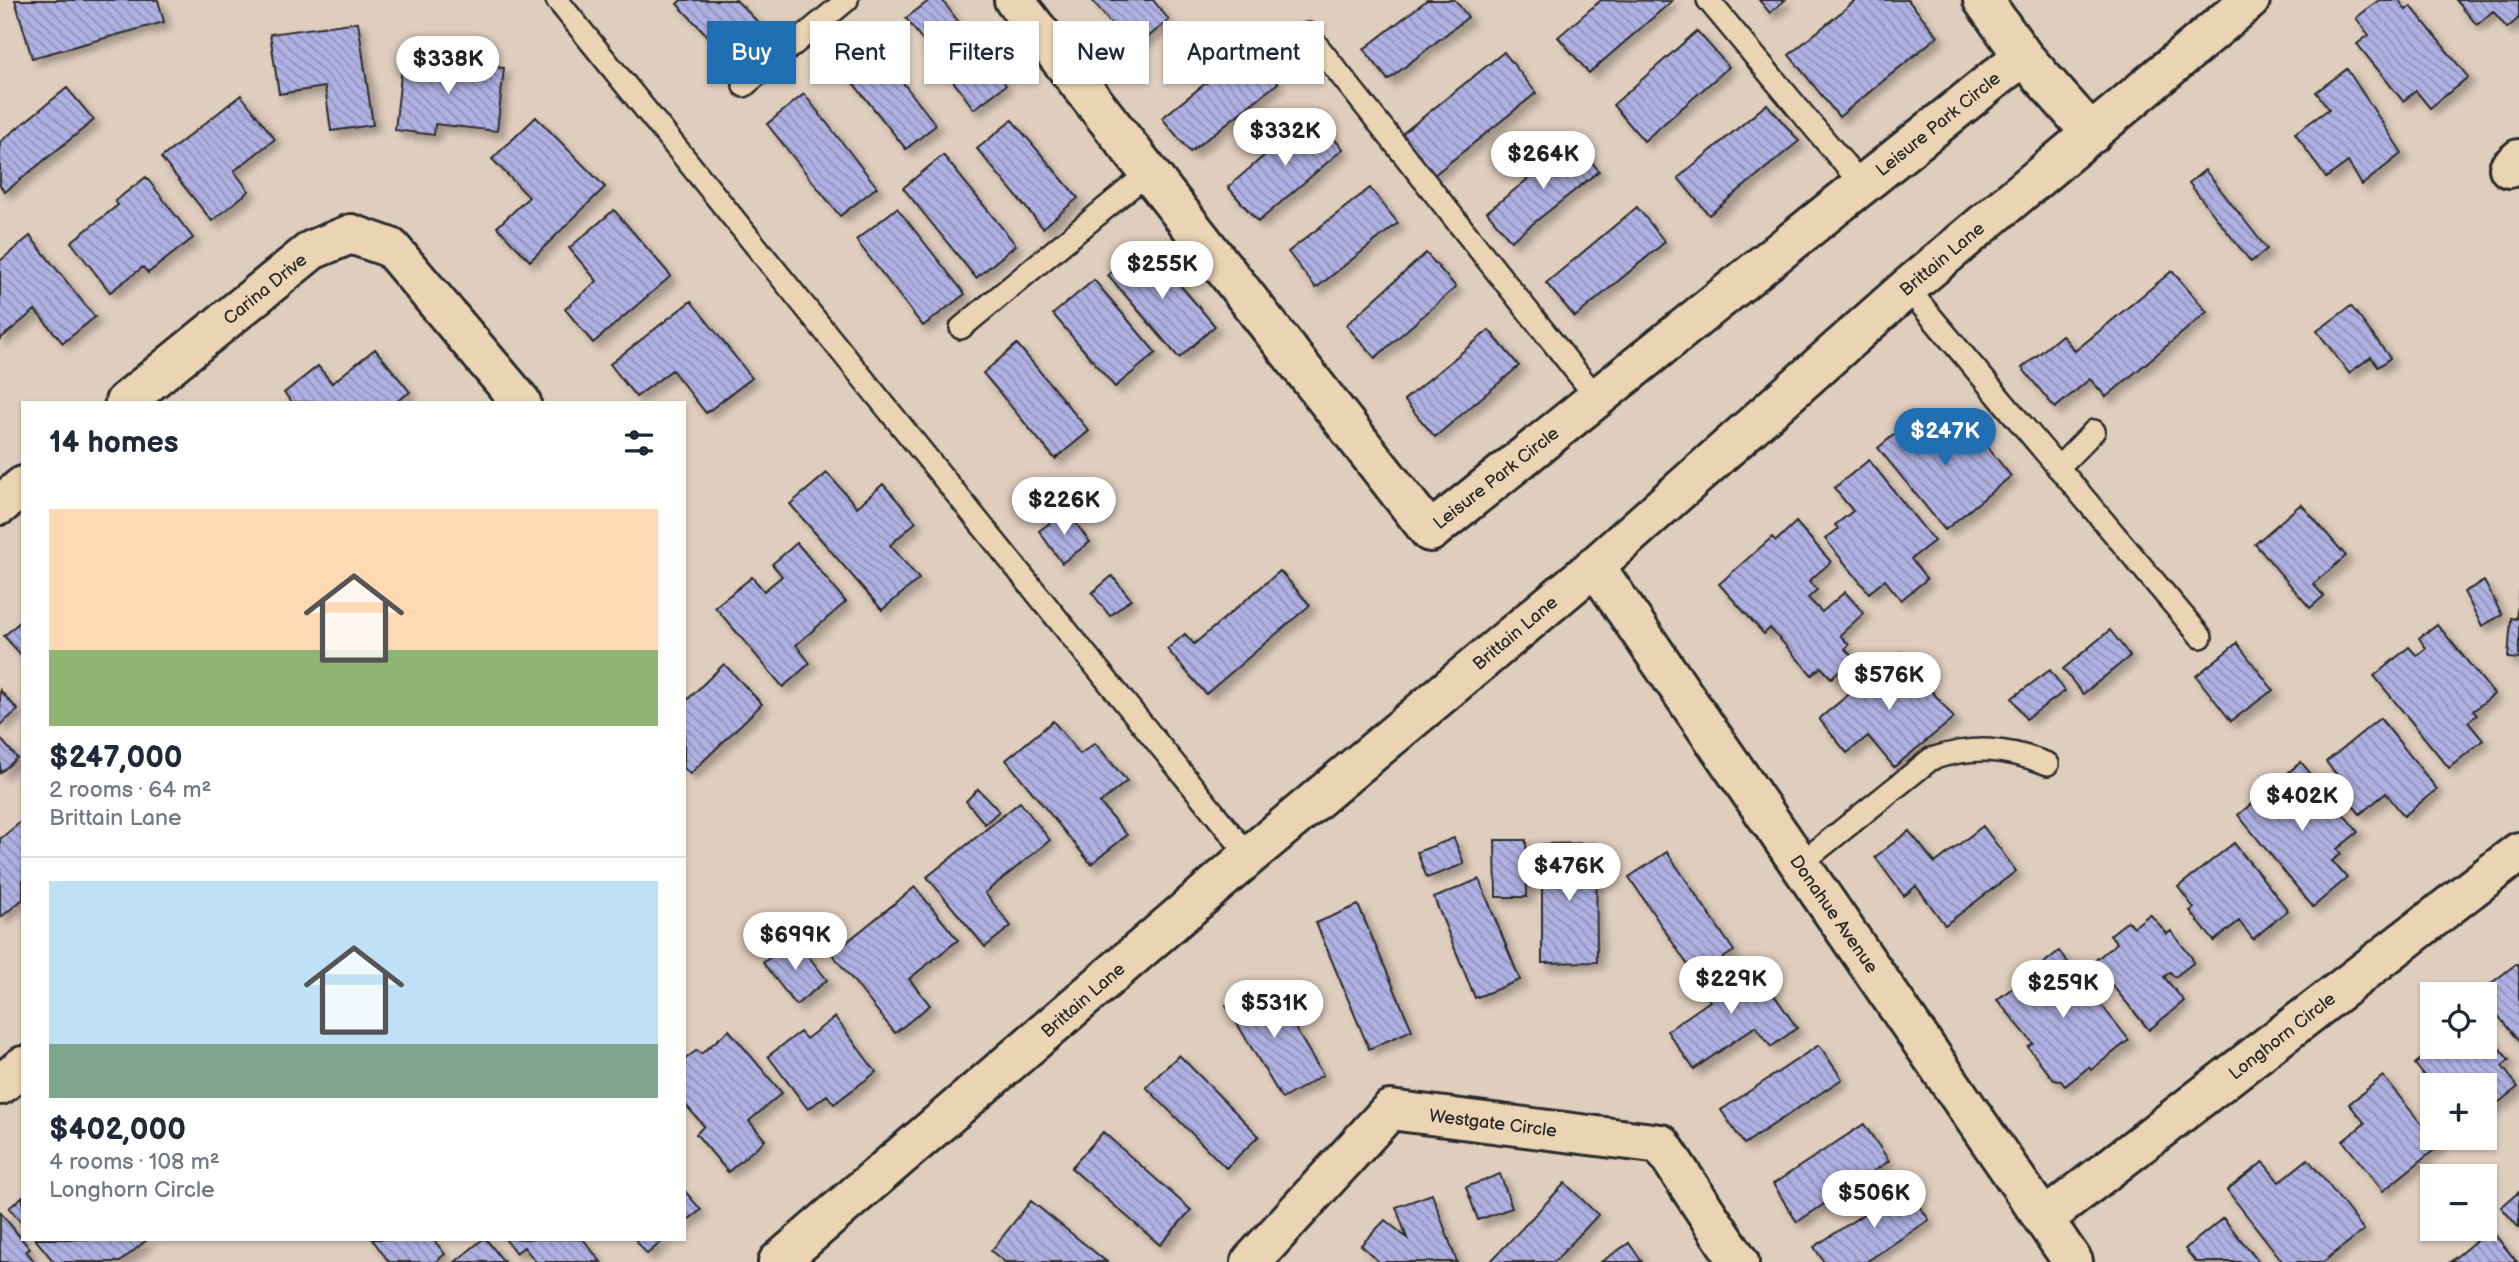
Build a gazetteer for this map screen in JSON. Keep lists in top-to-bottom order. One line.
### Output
{"streets":{"street":["Leisure Park Circle","Brittain Lane","Carina Drive","Donahue Avenue","Longhorn Circle","Westgate Circle"]},"crossings":[["Brittain Lane","Donahue Avenue"],["Donahue Avenue","Longhorn Circle"]],"page":{"chip":["Buy","Rent","Filters","New","Apartment"],"price":["$338K","$332K","$264K","$255K","$247K","$226K","$576K","$402K","$476K","$699K","$229K","$259K","$531K","$506K"],"heading":"14 homes","list":[{"name":"$247,000","note":"2 rooms · 64 m² · Brittain Lane"},{"name":"$402,000","note":"4 rooms · 108 m² · Longhorn Circle"}],"map_buttons":["+","−"]}}
